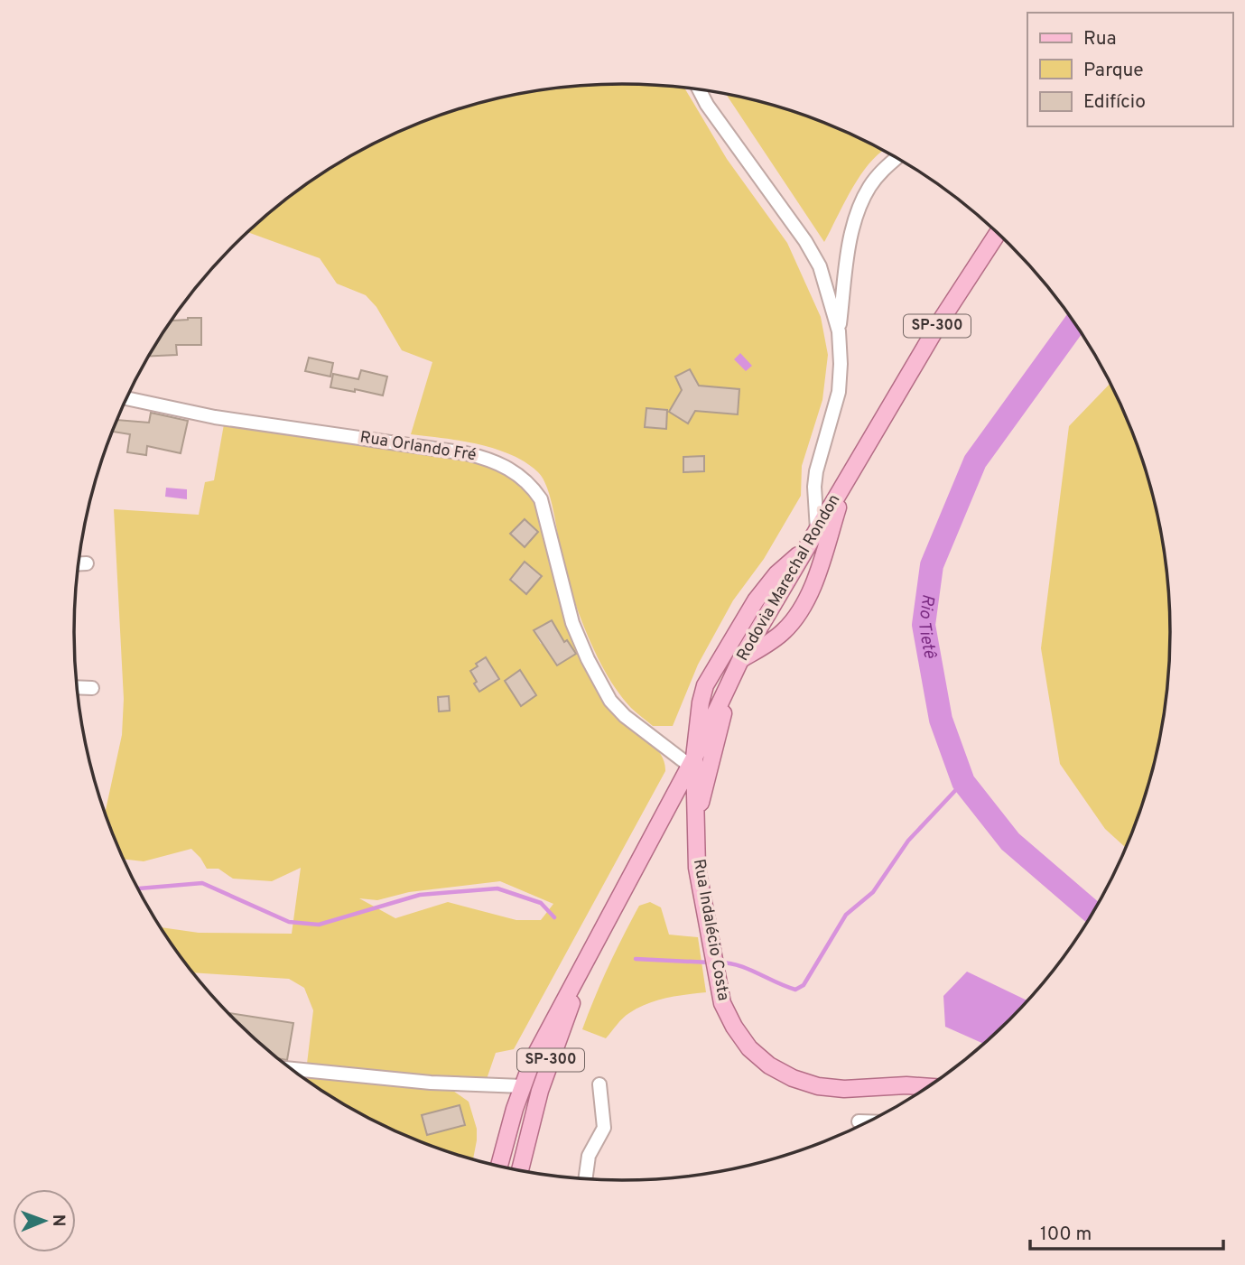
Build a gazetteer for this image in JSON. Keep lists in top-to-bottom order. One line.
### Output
{"streets":{"main road":["SP-300","Rodovia Marechal Rondon","Rua Indalécio Costa"],"street":["Rua Orlando Fré"]},"crossings":[["Rua Orlando Fré","Rodovia Marechal Rondon"],["Rua Orlando Fré","Rua Indalécio Costa"],["Rodovia Marechal Rondon","Rua Indalécio Costa"]],"water":["Rio Tietê"],"legend":["Rua","Parque","Edifício"],"scale_bar":"100 m","north":"right"}
